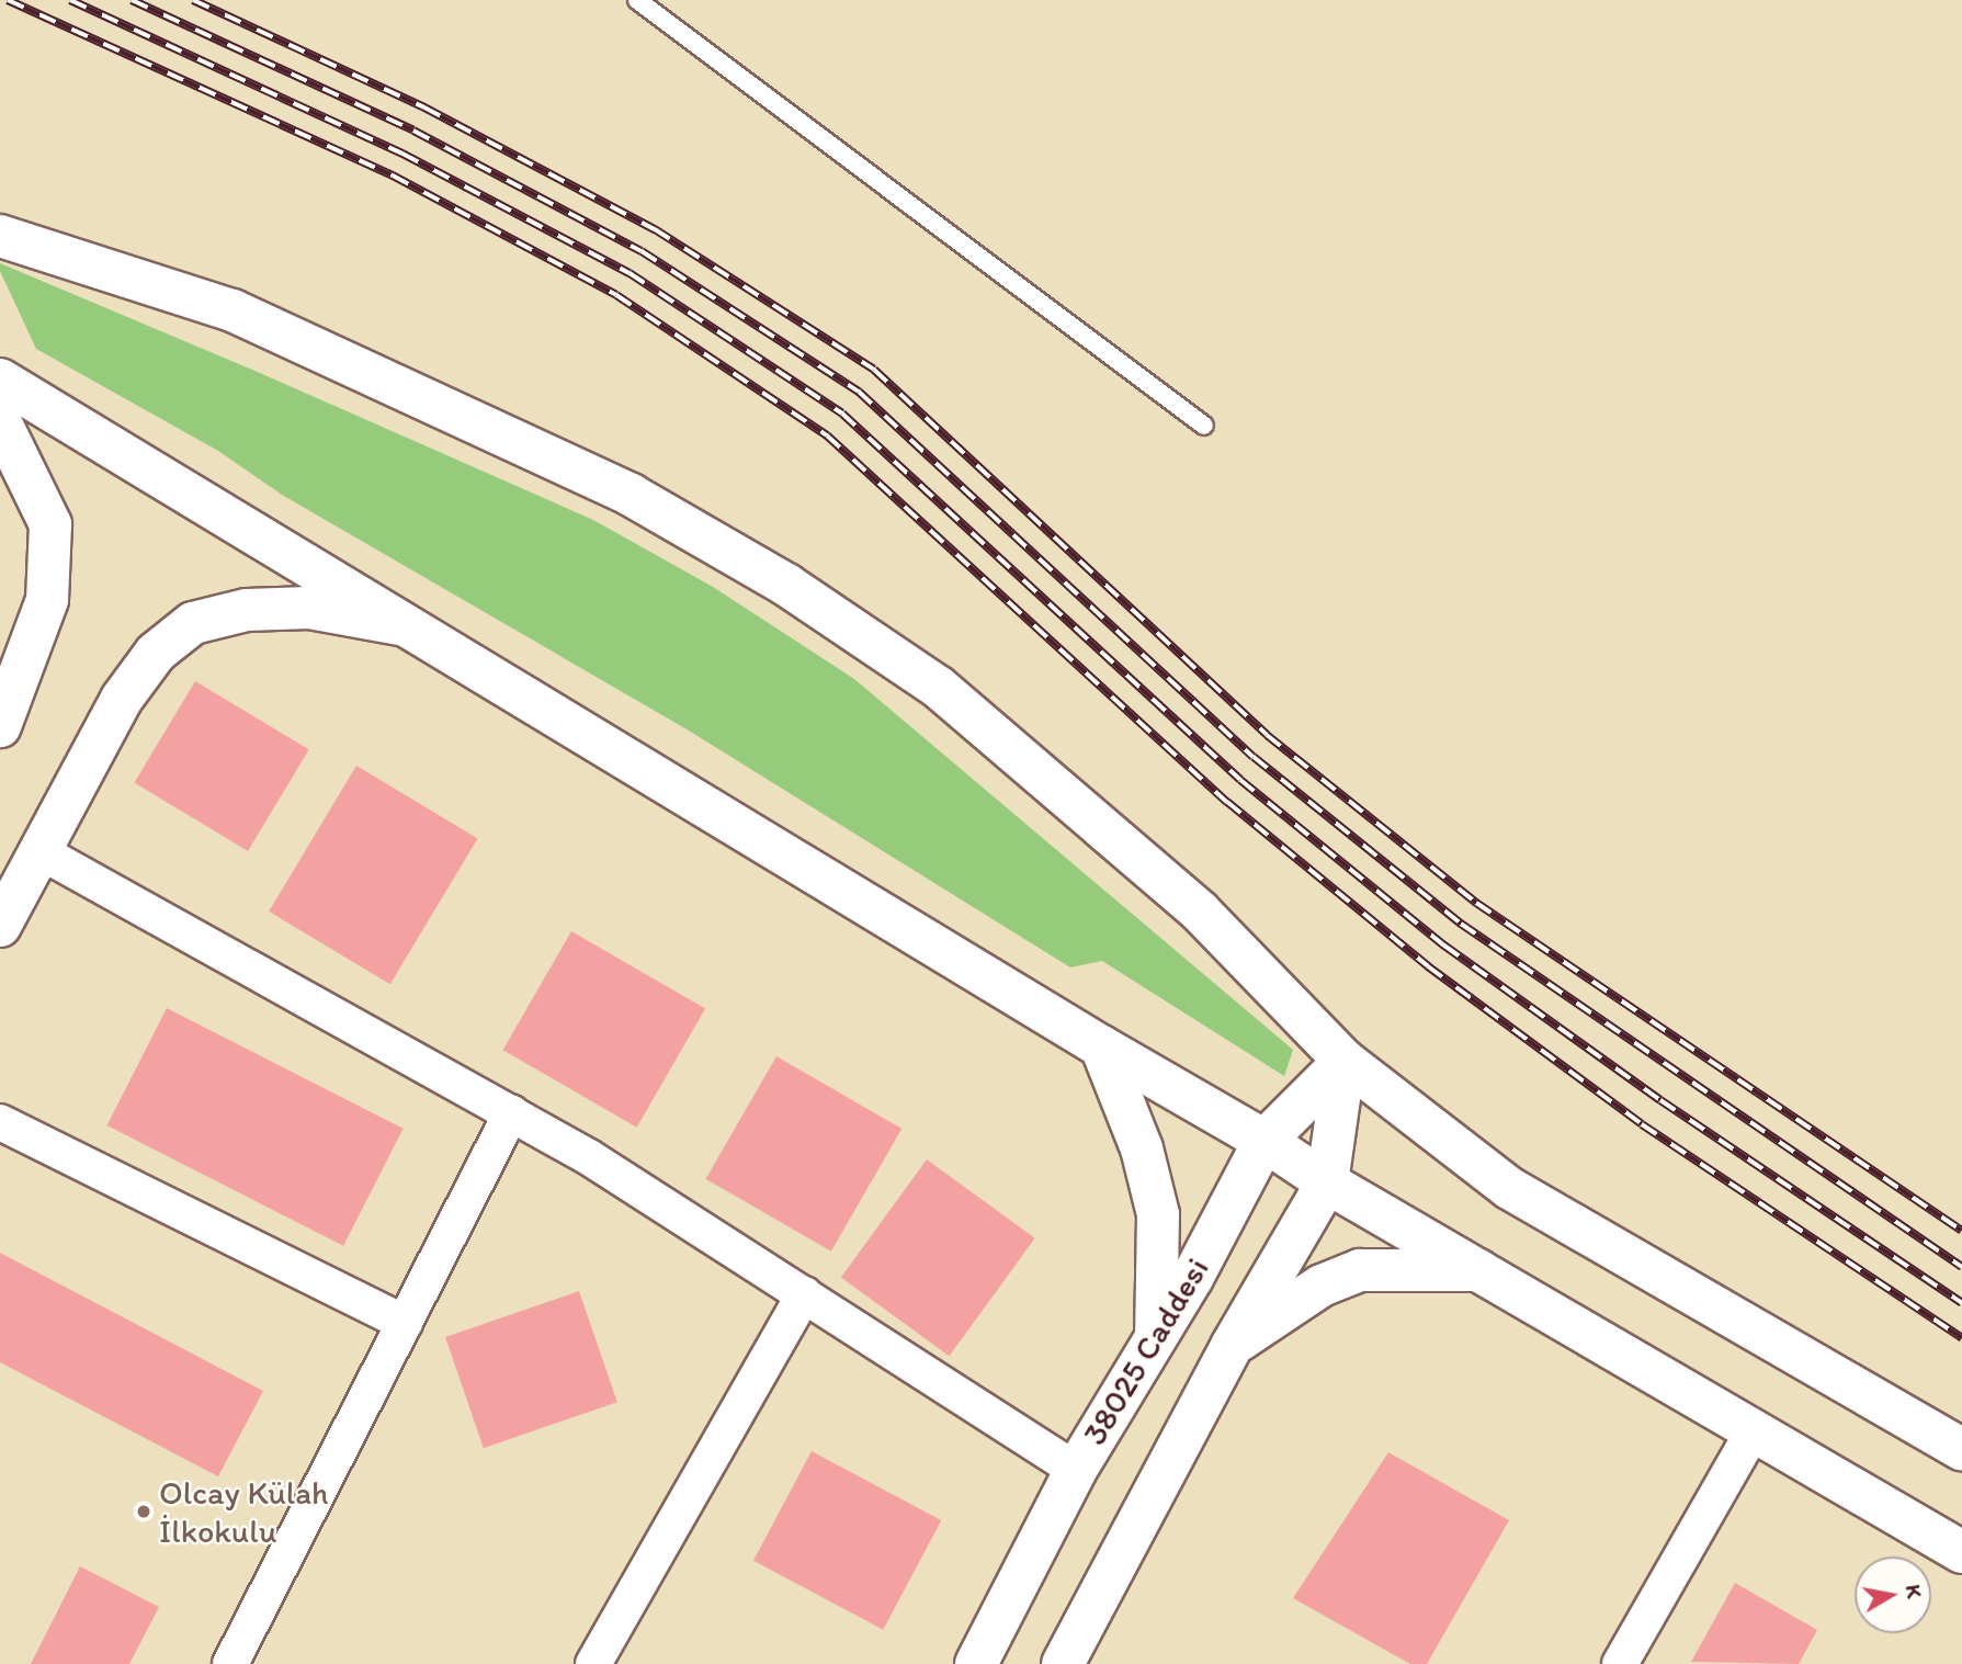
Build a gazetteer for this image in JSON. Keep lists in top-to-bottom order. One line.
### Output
{"streets":{"main road":["38025 Caddesi"]},"places":["Olcay Külah İlkokulu"],"north":"right"}
